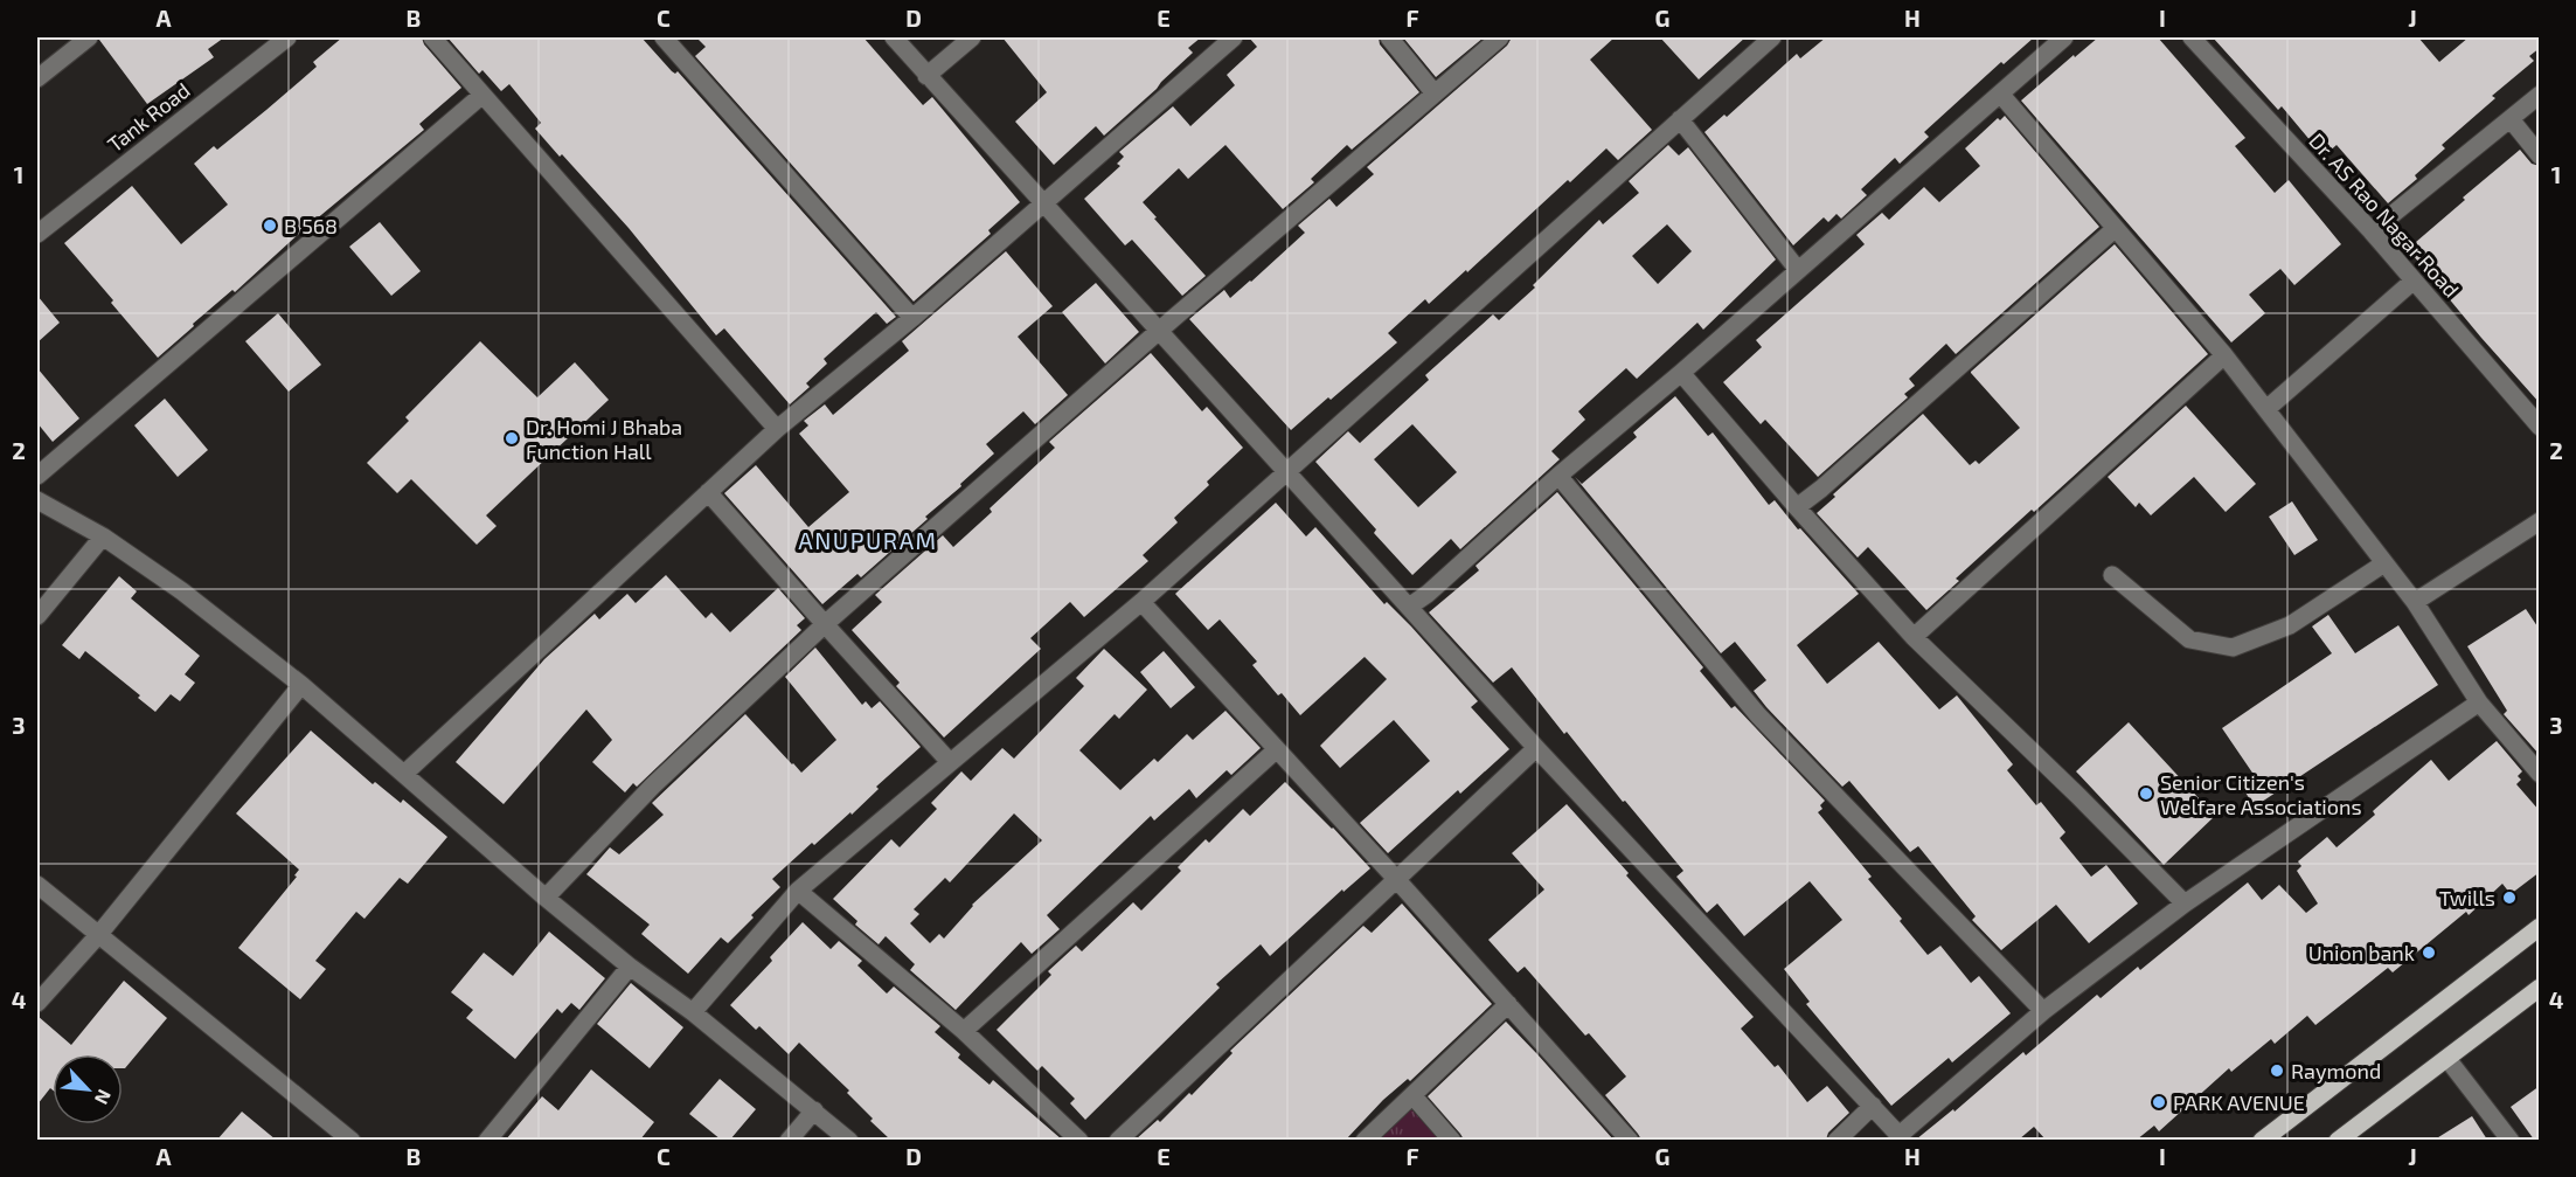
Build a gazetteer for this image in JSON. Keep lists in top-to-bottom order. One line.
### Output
{"streets":{"street":["Tank Road","Dr. AS Rao Nagar Road"]},"districts":["ANUPURAM"],"places":["B 568","Dr. Homi J Bhaba Function Hall","Senior Citizen's Welfare Associations","Twills","Union bank","Raymond","PARK AVENUE"],"north":"bottom right","grid":{"columns":["A","B","C","D","E","F","G","H","I","J"],"rows":["1","2","3","4"]}}
